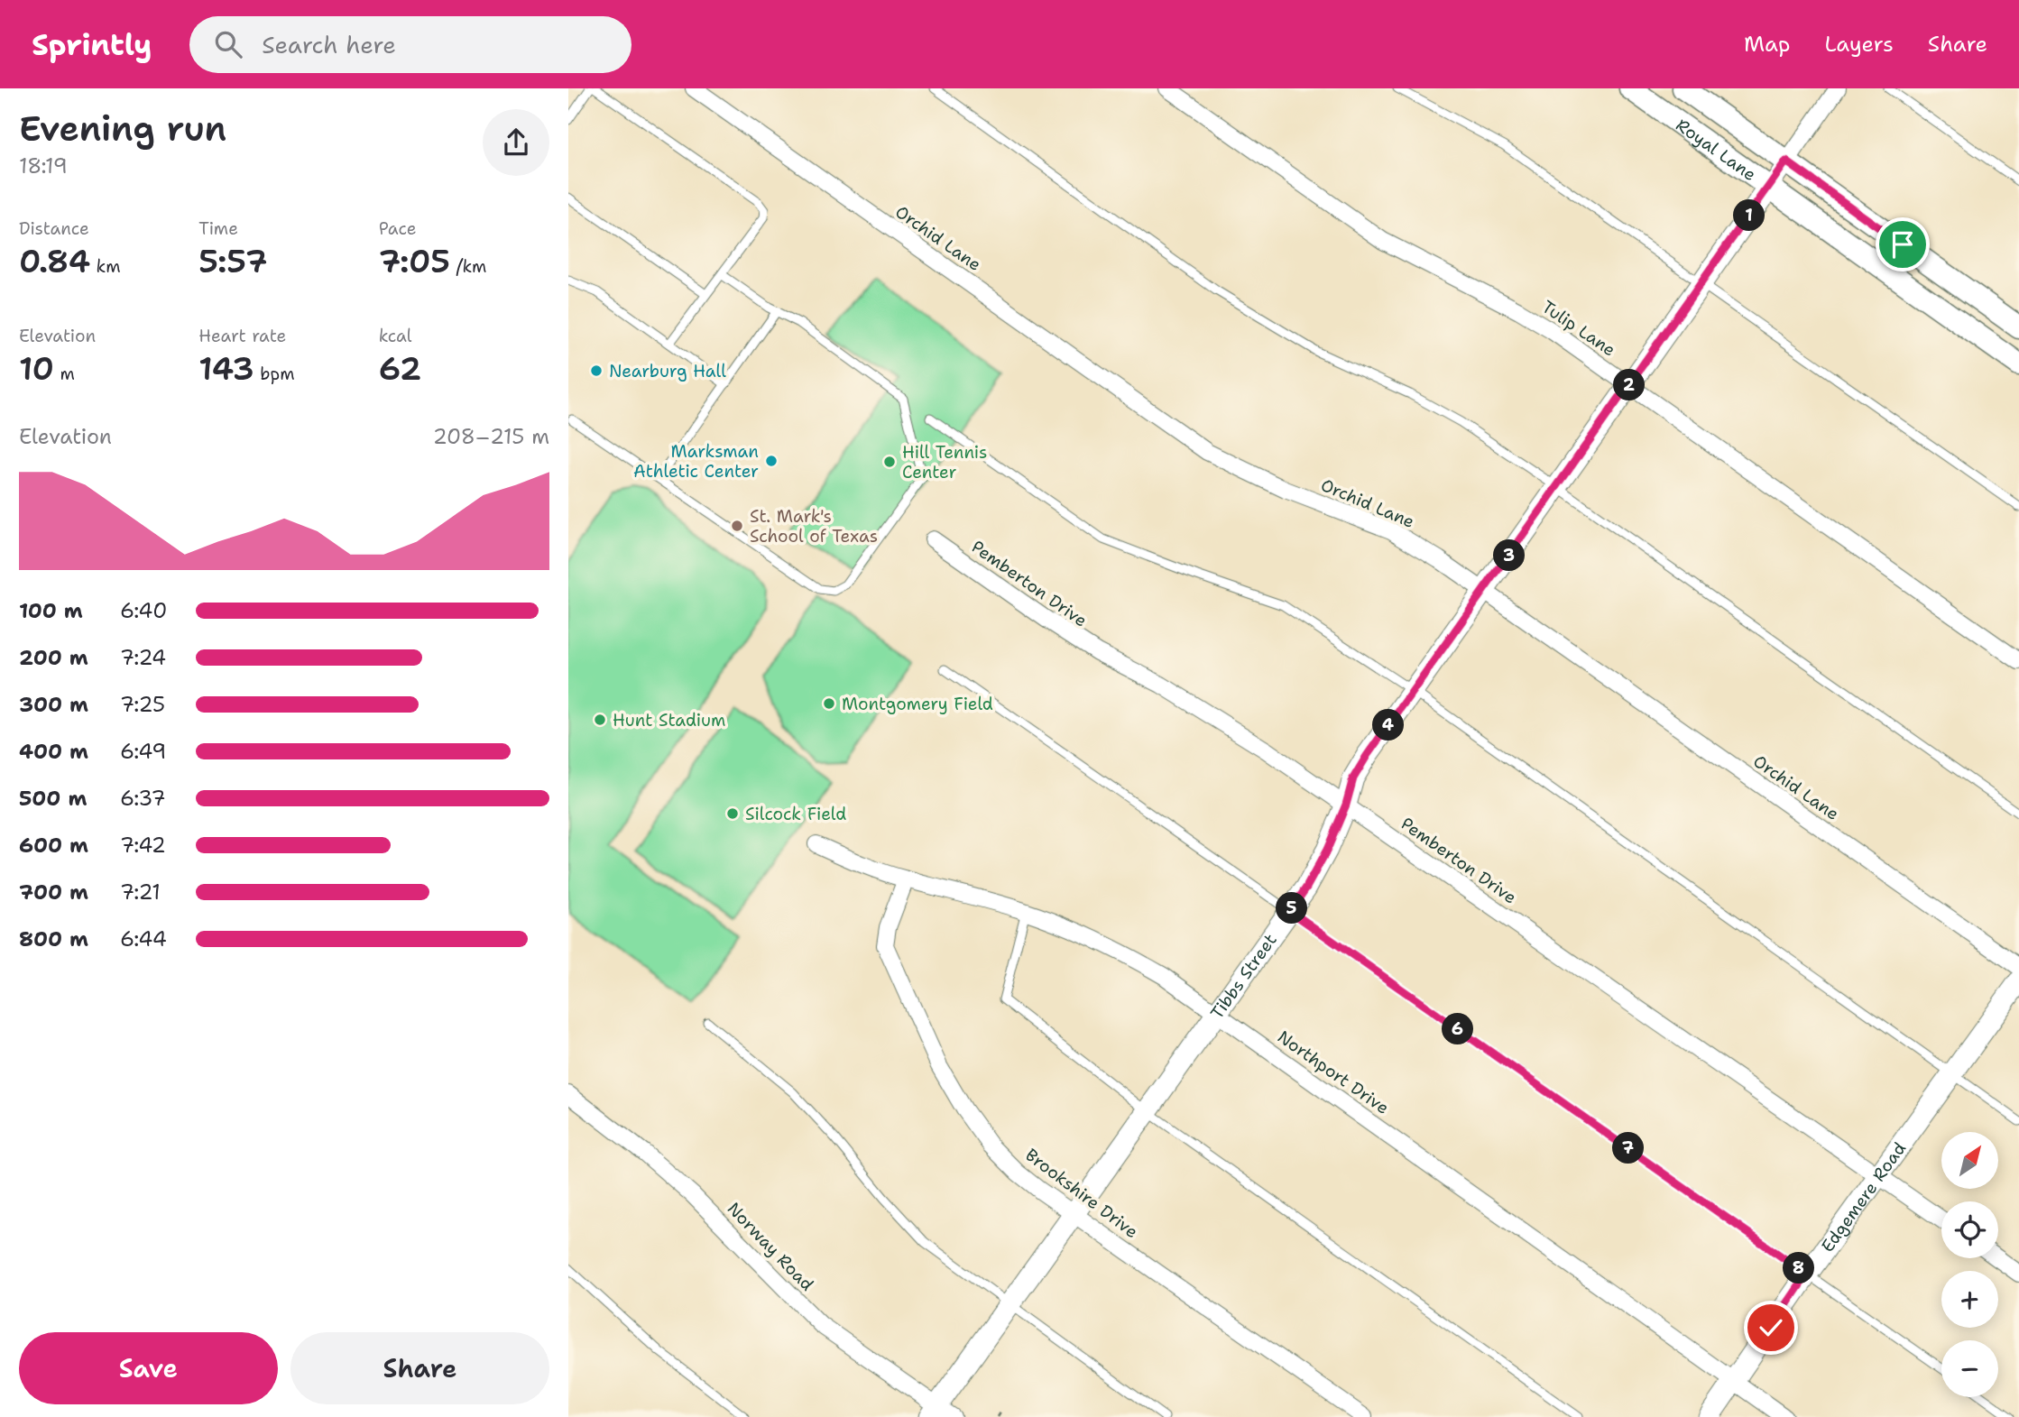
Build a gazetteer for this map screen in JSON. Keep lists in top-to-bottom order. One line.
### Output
{"streets":{"main road":["Royal Lane"],"street":["Orchid Lane","Tulip Lane","Pemberton Drive","Tibbs Street","Northport Drive","Brookshire Drive","Edgemere Road","Norway Road"]},"crossings":[["Royal Lane","Tibbs Street"],["Orchid Lane","Tibbs Street"],["Tulip Lane","Tibbs Street"],["Pemberton Drive","Tibbs Street"],["Pemberton Drive","Edgemere Road"],["Tibbs Street","Northport Drive"],["Tibbs Street","Brookshire Drive"],["Tibbs Street","Norway Road"],["Northport Drive","Brookshire Drive"],["Northport Drive","Edgemere Road"]],"places":["Nearburg Hall","Marksman Athletic Center","Hill Tennis Center","St. Mark's School of Texas","Montgomery Field","Hunt Stadium","Silcock Field"],"north":"top right","page":{"header":"Sprintly","search":"Search here","nav":["Map","Layers","Share"],"heading":["Evening run","18:19"],"stats":[["Distance","0.84 km"],["Time","5:57"],["Pace","7:05 /km"],["Elevation","10 m"],["Heart rate","143 bpm"],["kcal","62"]],"pins":["1","2","3","4","5","6","7","8"],"chart":["Elevation","208–215 m"],"list":[{"name":"100 m","note":"6:40"},{"name":"200 m","note":"7:24"},{"name":"300 m","note":"7:25"},{"name":"400 m","note":"6:49"},{"name":"500 m","note":"6:37"},{"name":"600 m","note":"7:42"},{"name":"700 m","note":"7:21"},{"name":"800 m","note":"6:44"}],"map_buttons":["+","−"],"buttons":["Save","Share"]}}
